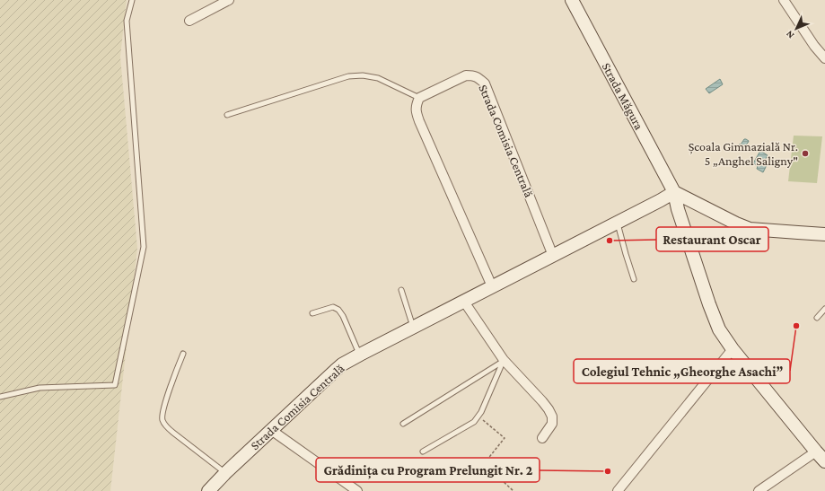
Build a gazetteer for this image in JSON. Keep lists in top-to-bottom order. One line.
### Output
{"streets":{"street":["Strada Măgura","Strada Comisia Centrală"]},"crossings":[["Strada Măgura","Strada Comisia Centrală"]],"places":["Școala Gimnazială Nr. 5 „Anghel Saligny\"","Restaurant Oscar","Colegiul Tehnic „Gheorghe Asachi”","Grădinița cu Program Prelungit Nr. 2"],"north":"bottom left"}
